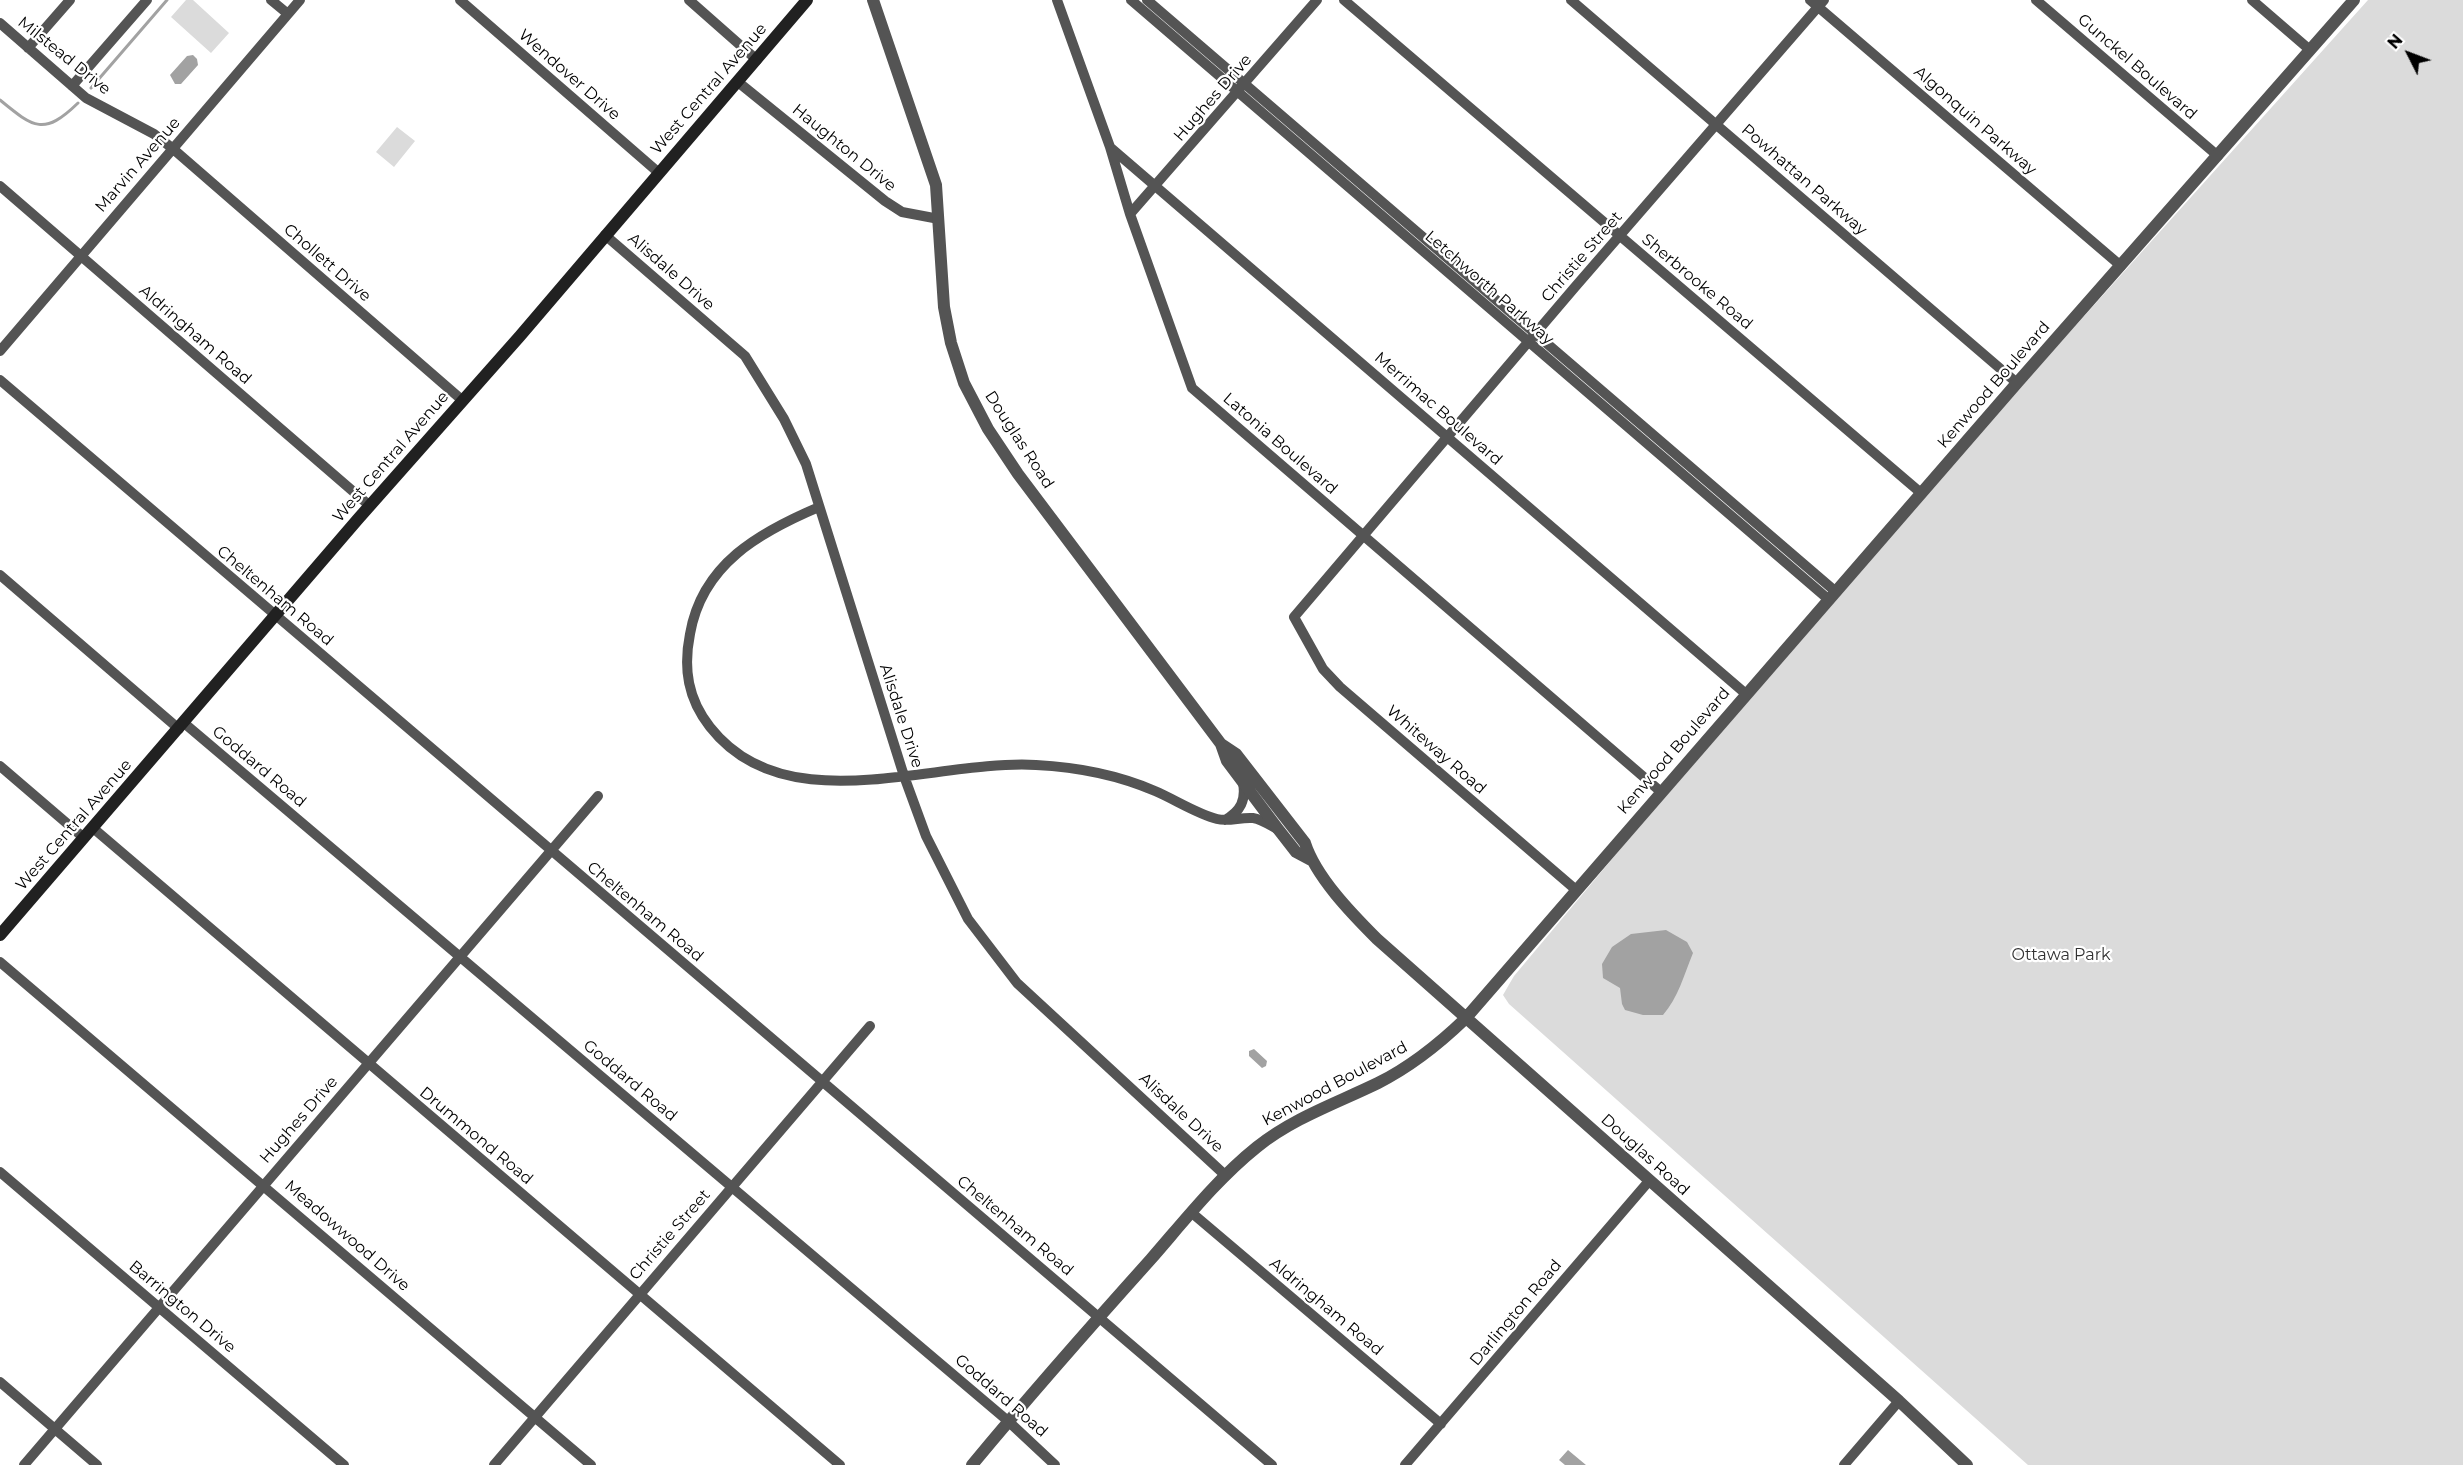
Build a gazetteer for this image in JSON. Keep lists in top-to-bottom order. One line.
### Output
{"streets":{"main road":["West Central Avenue"],"street":["Milstead Drive","Gunckel Boulevard","Wendover Drive","Hughes Drive","Algonquin Parkway","Haughton Drive","Marvin Avenue","Powhattan Parkway","Christie Street","Chollett Drive","Alisdale Drive","Sherbrooke Road","Letchworth Parkway","Aldringham Road","Kenwood Boulevard","Merrimac Boulevard","Douglas Road","Latonia Boulevard","Cheltenham Road","Whiteway Road","Goddard Road","Drummond Road","Meadowwood Drive","Barrington Drive","Darlington Road"]},"crossings":[["Milstead Drive","Marvin Avenue"],["Milstead Drive","Chollett Drive"],["Gunckel Boulevard","Kenwood Boulevard"],["Wendover Drive","West Central Avenue"],["West Central Avenue","Haughton Drive"],["West Central Avenue","Chollett Drive"],["West Central Avenue","Alisdale Drive"],["West Central Avenue","Aldringham Road"],["West Central Avenue","Cheltenham Road"],["West Central Avenue","Goddard Road"],["West Central Avenue","Drummond Road"],["Hughes Drive","Letchworth Parkway"],["Hughes Drive","Merrimac Boulevard"],["Hughes Drive","Latonia Boulevard"],["Hughes Drive","Cheltenham Road"],["Hughes Drive","Goddard Road"],["Hughes Drive","Drummond Road"],["Hughes Drive","Meadowwood Drive"],["Hughes Drive","Barrington Drive"],["Algonquin Parkway","Christie Street"],["Algonquin Parkway","Kenwood Boulevard"],["Haughton Drive","Douglas Road"],["Marvin Avenue","Chollett Drive"],["Marvin Avenue","Aldringham Road"],["Powhattan Parkway","Christie Street"],["Powhattan Parkway","Kenwood Boulevard"],["Christie Street","Sherbrooke Road"],["Christie Street","Letchworth Parkway"],["Christie Street","Merrimac Boulevard"],["Christie Street","Latonia Boulevard"],["Christie Street","Cheltenham Road"],["Christie Street","Whiteway Road"],["Christie Street","Goddard Road"],["Christie Street","Drummond Road"],["Christie Street","Meadowwood Drive"],["Alisdale Drive","Kenwood Boulevard"],["Sherbrooke Road","Kenwood Boulevard"],["Letchworth Parkway","Kenwood Boulevard"],["Aldringham Road","Kenwood Boulevard"],["Aldringham Road","Darlington Road"],["Kenwood Boulevard","Merrimac Boulevard"],["Kenwood Boulevard","Douglas Road"],["Kenwood Boulevard","Latonia Boulevard"],["Kenwood Boulevard","Cheltenham Road"],["Kenwood Boulevard","Whiteway Road"],["Kenwood Boulevard","Goddard Road"],["Merrimac Boulevard","Latonia Boulevard"],["Douglas Road","Darlington Road"]],"parks":["Ottawa Park"],"north":"top left"}
